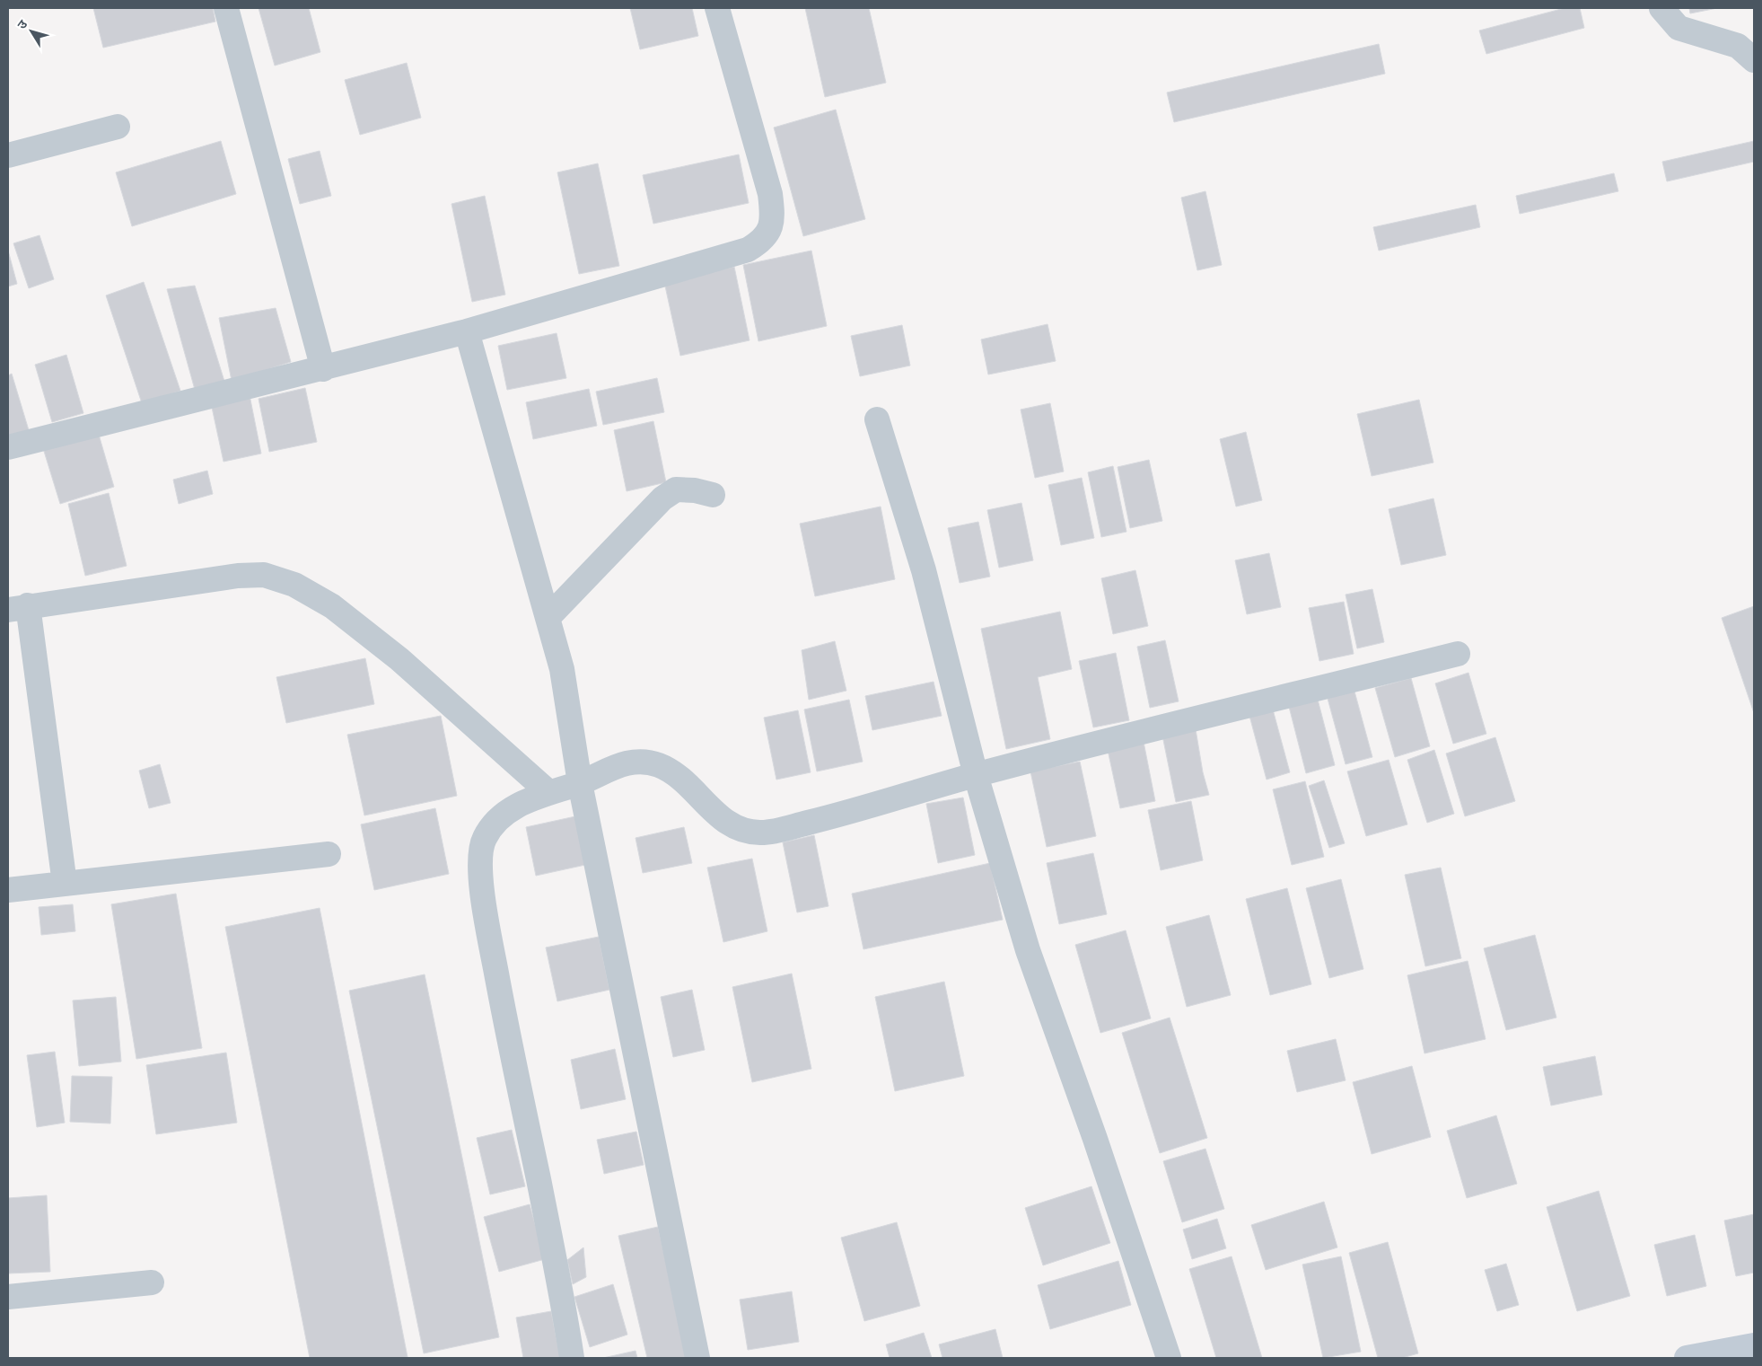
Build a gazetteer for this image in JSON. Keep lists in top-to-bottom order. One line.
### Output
{"north":"top left"}
